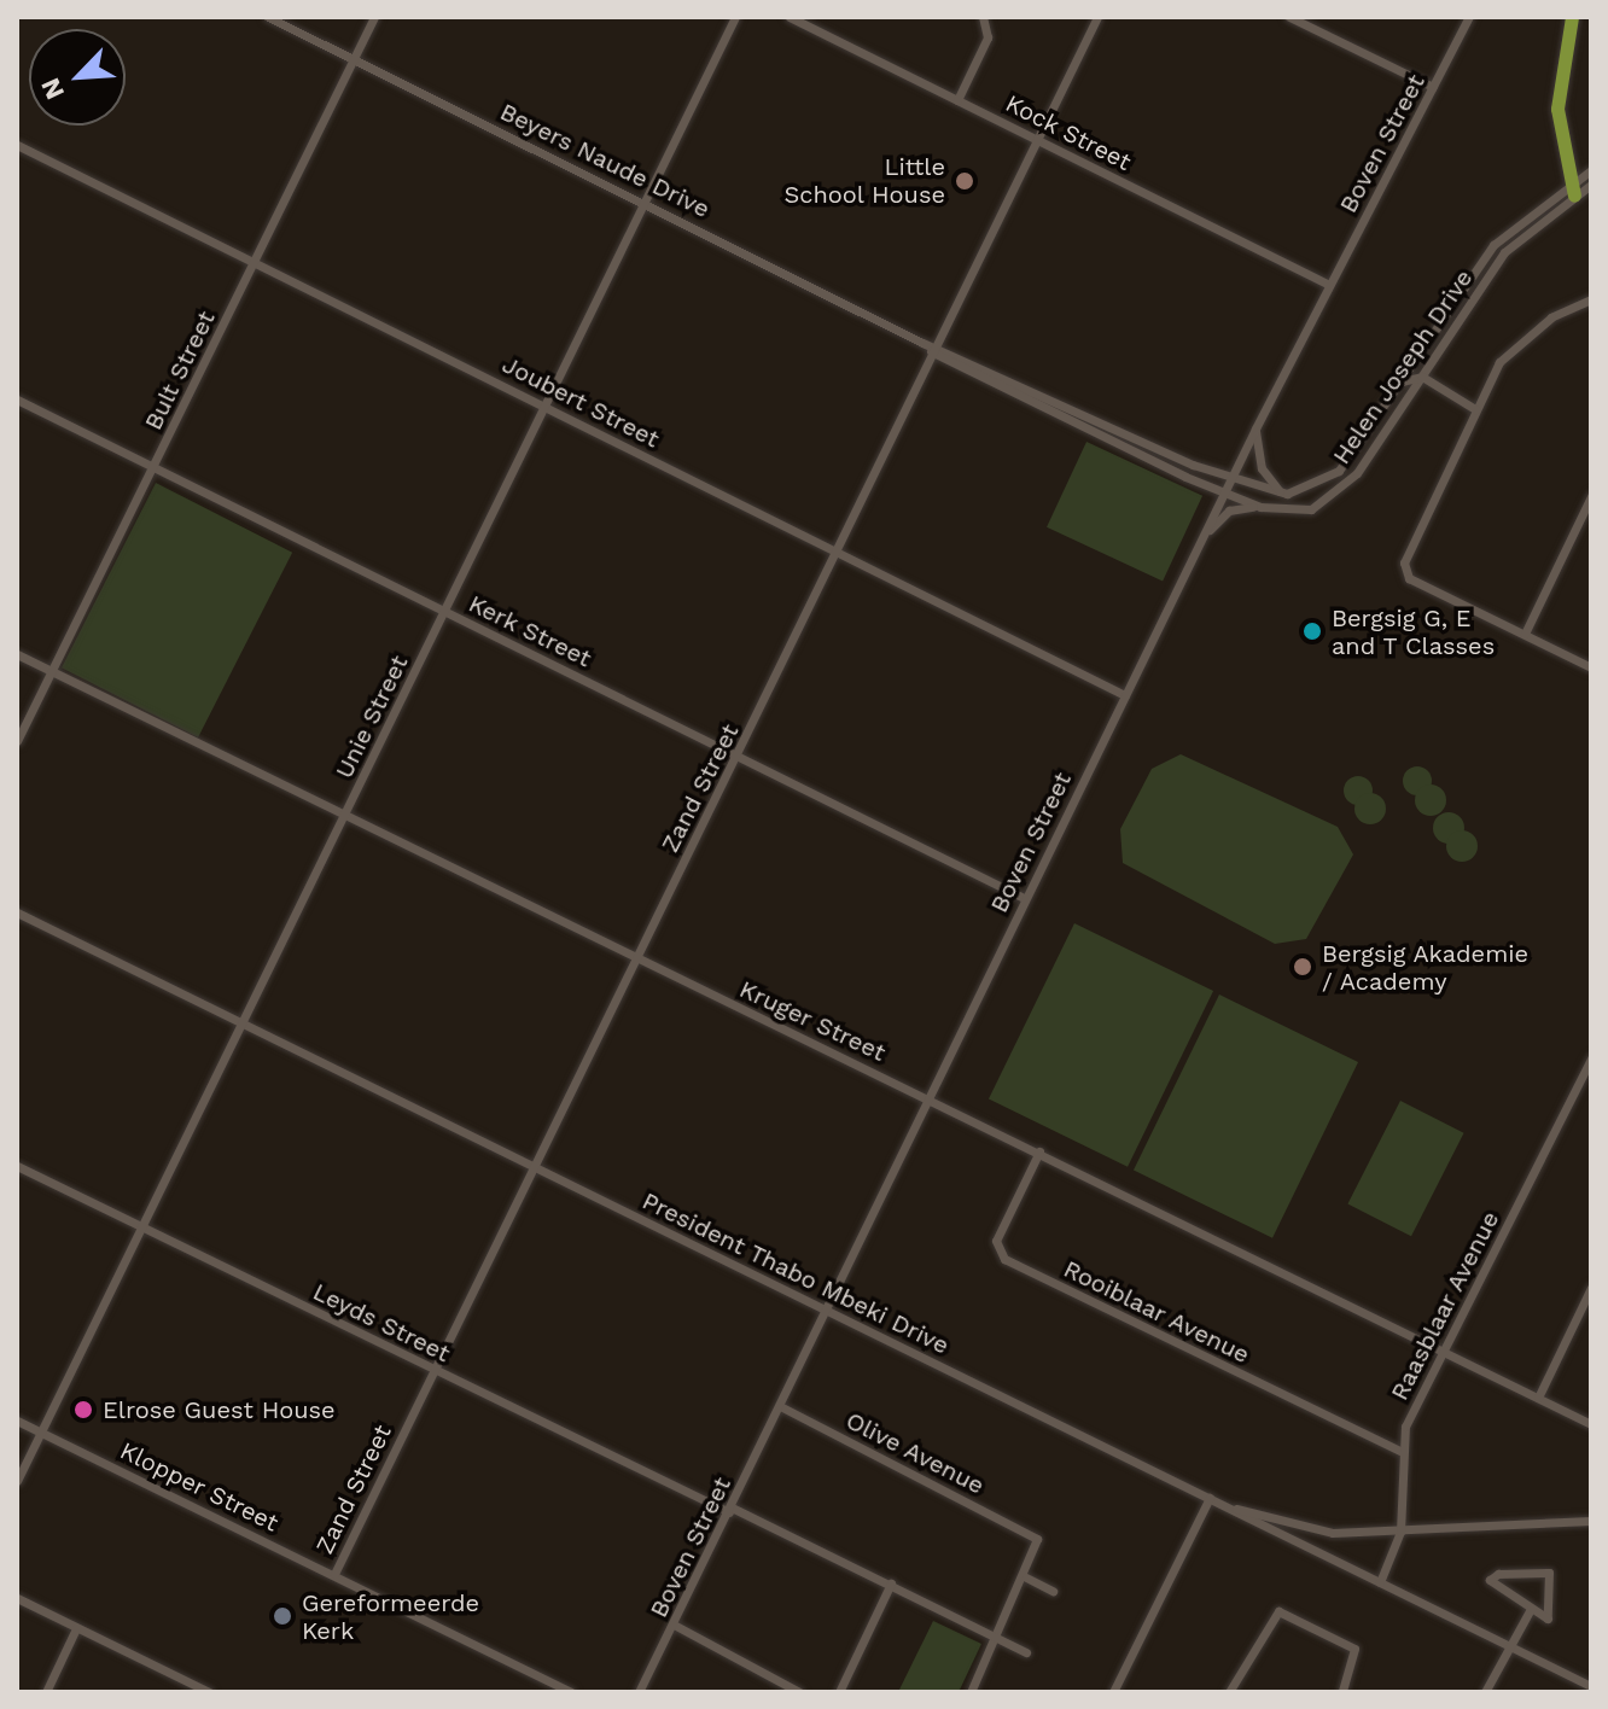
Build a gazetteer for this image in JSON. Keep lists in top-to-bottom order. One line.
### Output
{"streets":{"street":["Kock Street","Boven Street","Beyers Naude Drive","Helen Joseph Drive","Bult Street","Joubert Street","Kerk Street","Unie Street","Zand Street","Kruger Street","President Thabo Mbeki Drive","Raasblaar Avenue","Rooiblaar Avenue","Leyds Street","Olive Avenue","Klopper Street"]},"crossings":[["Kock Street","Boven Street"],["Kock Street","Zand Street"],["Boven Street","Beyers Naude Drive"],["Boven Street","Helen Joseph Drive"],["Boven Street","Joubert Street"],["Boven Street","Kerk Street"],["Boven Street","Kruger Street"],["Boven Street","President Thabo Mbeki Drive"],["Boven Street","Leyds Street"],["Boven Street","Olive Avenue"],["Beyers Naude Drive","Helen Joseph Drive"],["Beyers Naude Drive","Bult Street"],["Beyers Naude Drive","Unie Street"],["Beyers Naude Drive","Zand Street"],["Bult Street","Joubert Street"],["Bult Street","Kerk Street"],["Bult Street","Kruger Street"],["Joubert Street","Unie Street"],["Joubert Street","Zand Street"],["Kerk Street","Unie Street"],["Kerk Street","Zand Street"],["Unie Street","Kruger Street"],["Unie Street","President Thabo Mbeki Drive"],["Unie Street","Leyds Street"],["Unie Street","Klopper Street"],["Zand Street","Kruger Street"],["Zand Street","President Thabo Mbeki Drive"],["Zand Street","Leyds Street"],["Zand Street","Klopper Street"],["Kruger Street","Raasblaar Avenue"],["Kruger Street","Rooiblaar Avenue"],["President Thabo Mbeki Drive","Raasblaar Avenue"],["Raasblaar Avenue","Rooiblaar Avenue"]],"places":["Little School House","Bergsig G, E and T Classes","Bergsig Akademie / Academy","Elrose Guest House","Gereformeerde Kerk"],"north":"bottom left"}
